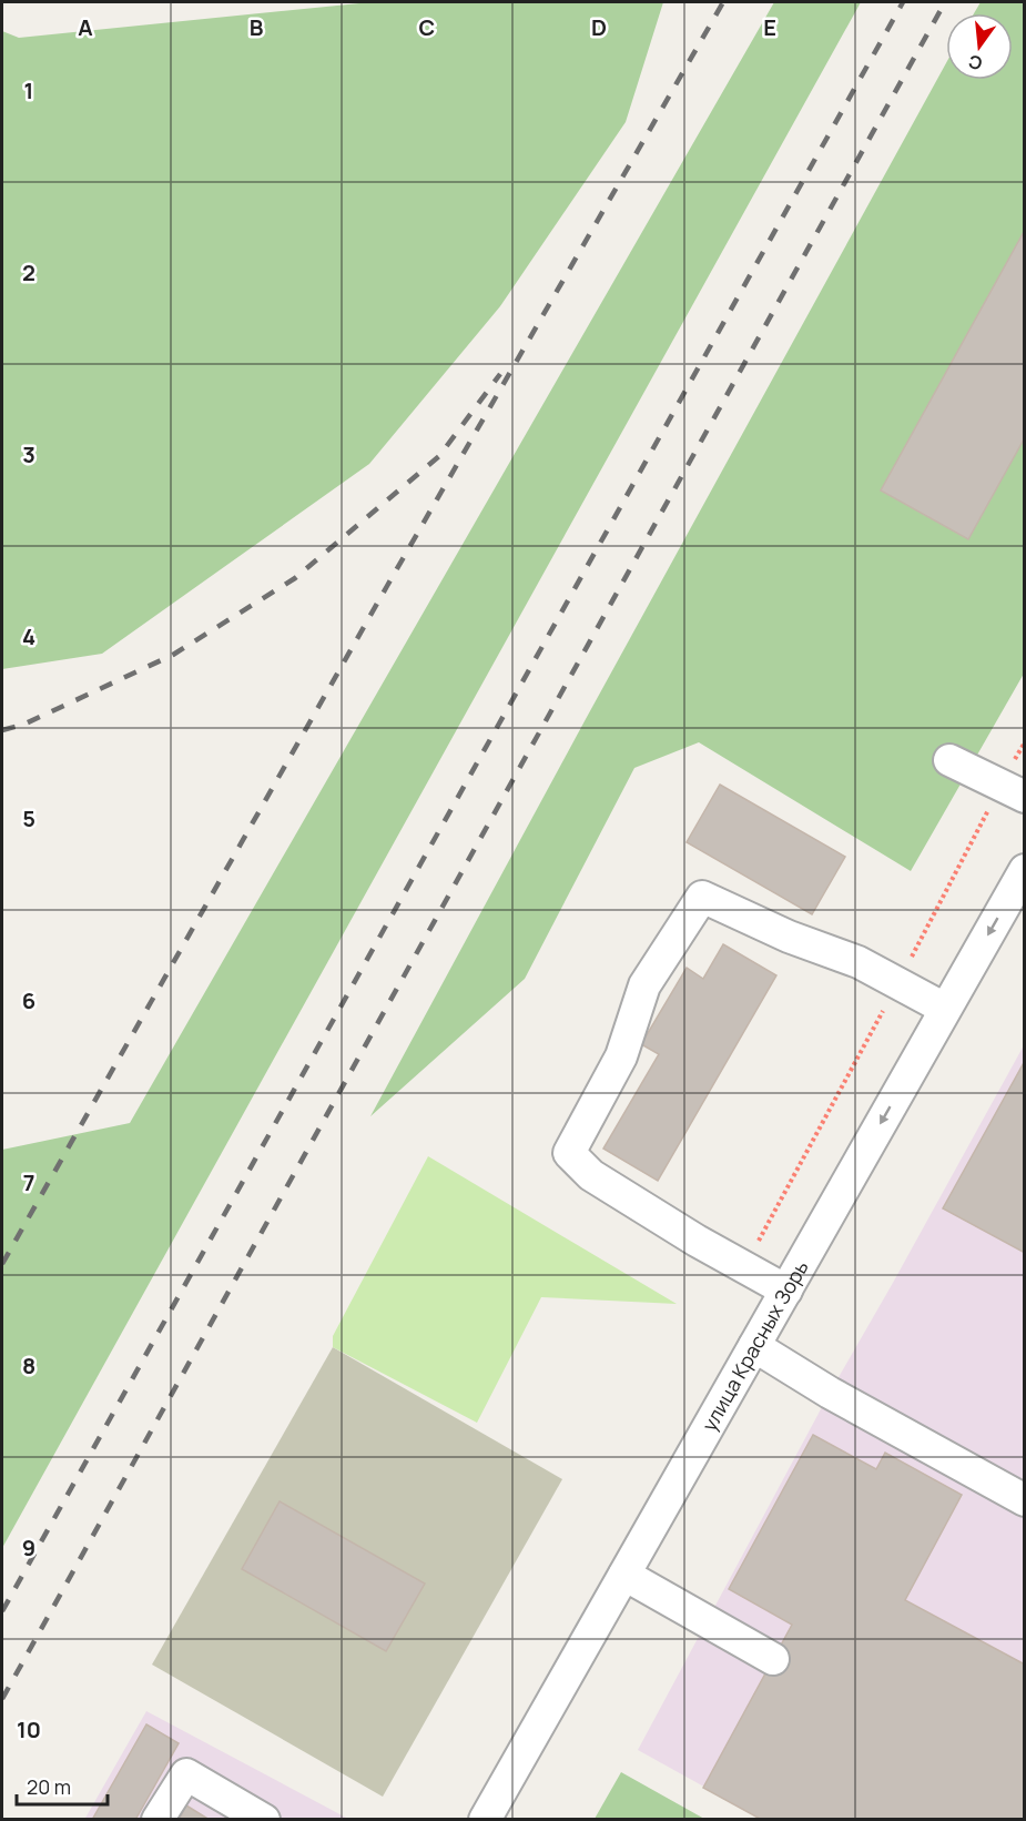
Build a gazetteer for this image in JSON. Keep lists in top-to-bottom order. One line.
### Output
{"streets":{"street":["улица Красных Зорь"]},"one_way":["улица Красных Зорь"],"scale_bar":"20 m","north":"bottom","grid":{"columns":["A","B","C","D","E"],"rows":["1","2","3","4","5","6","7","8","9","10"]}}
